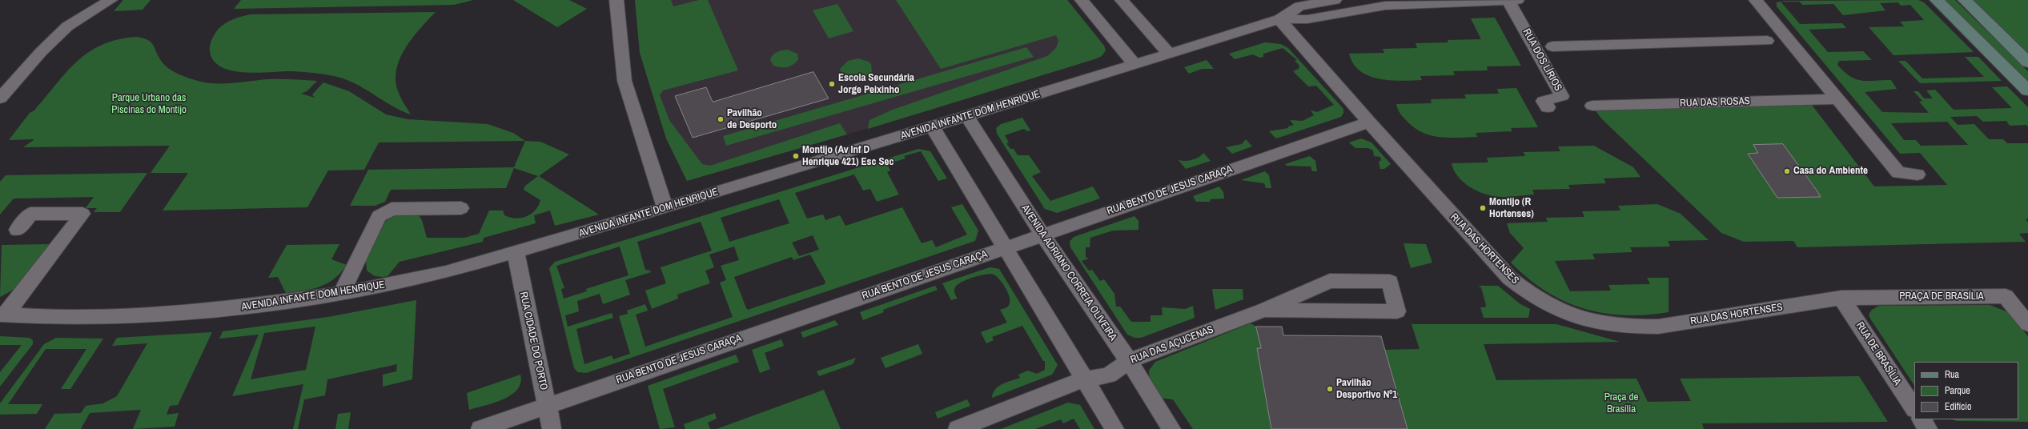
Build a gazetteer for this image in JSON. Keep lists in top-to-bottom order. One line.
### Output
{"streets":{"street":["RUA DOS LÍRIOS","RUA DAS ROSAS","AVENIDA INFANTE DOM HENRIQUE","RUA BENTO DE JESUS CARAÇA","RUA DAS HORTENSES","AVENIDA ADRIANO CORREIA OLIVEIRA","PRAÇA DE BRASÍLIA","RUA CIDADE DO PORTO","RUA DAS AÇUCENAS","RUA DE BRASÍLIA"]},"crossings":[["RUA DOS LÍRIOS","AVENIDA INFANTE DOM HENRIQUE"],["AVENIDA INFANTE DOM HENRIQUE","RUA DAS HORTENSES"],["AVENIDA INFANTE DOM HENRIQUE","AVENIDA ADRIANO CORREIA OLIVEIRA"],["AVENIDA INFANTE DOM HENRIQUE","RUA CIDADE DO PORTO"],["RUA BENTO DE JESUS CARAÇA","RUA DAS HORTENSES"],["RUA BENTO DE JESUS CARAÇA","AVENIDA ADRIANO CORREIA OLIVEIRA"],["RUA BENTO DE JESUS CARAÇA","RUA CIDADE DO PORTO"],["RUA DAS HORTENSES","PRAÇA DE BRASÍLIA"],["RUA DAS HORTENSES","RUA DE BRASÍLIA"],["AVENIDA ADRIANO CORREIA OLIVEIRA","RUA DAS AÇUCENAS"],["PRAÇA DE BRASÍLIA","RUA DE BRASÍLIA"]],"parks":["Parque Urbano das Piscinas do Montijo","Praça de Brasília"],"places":["Escola Secundária Jorge Peixinho","Pavilhão de Desporto","Montijo (Av Inf D Henrique 421) Esc Sec","Casa do Ambiente","Montijo (R Hortenses)","Pavilhão Desportivo Nº1"],"legend":["Rua","Parque","Edifício"]}
